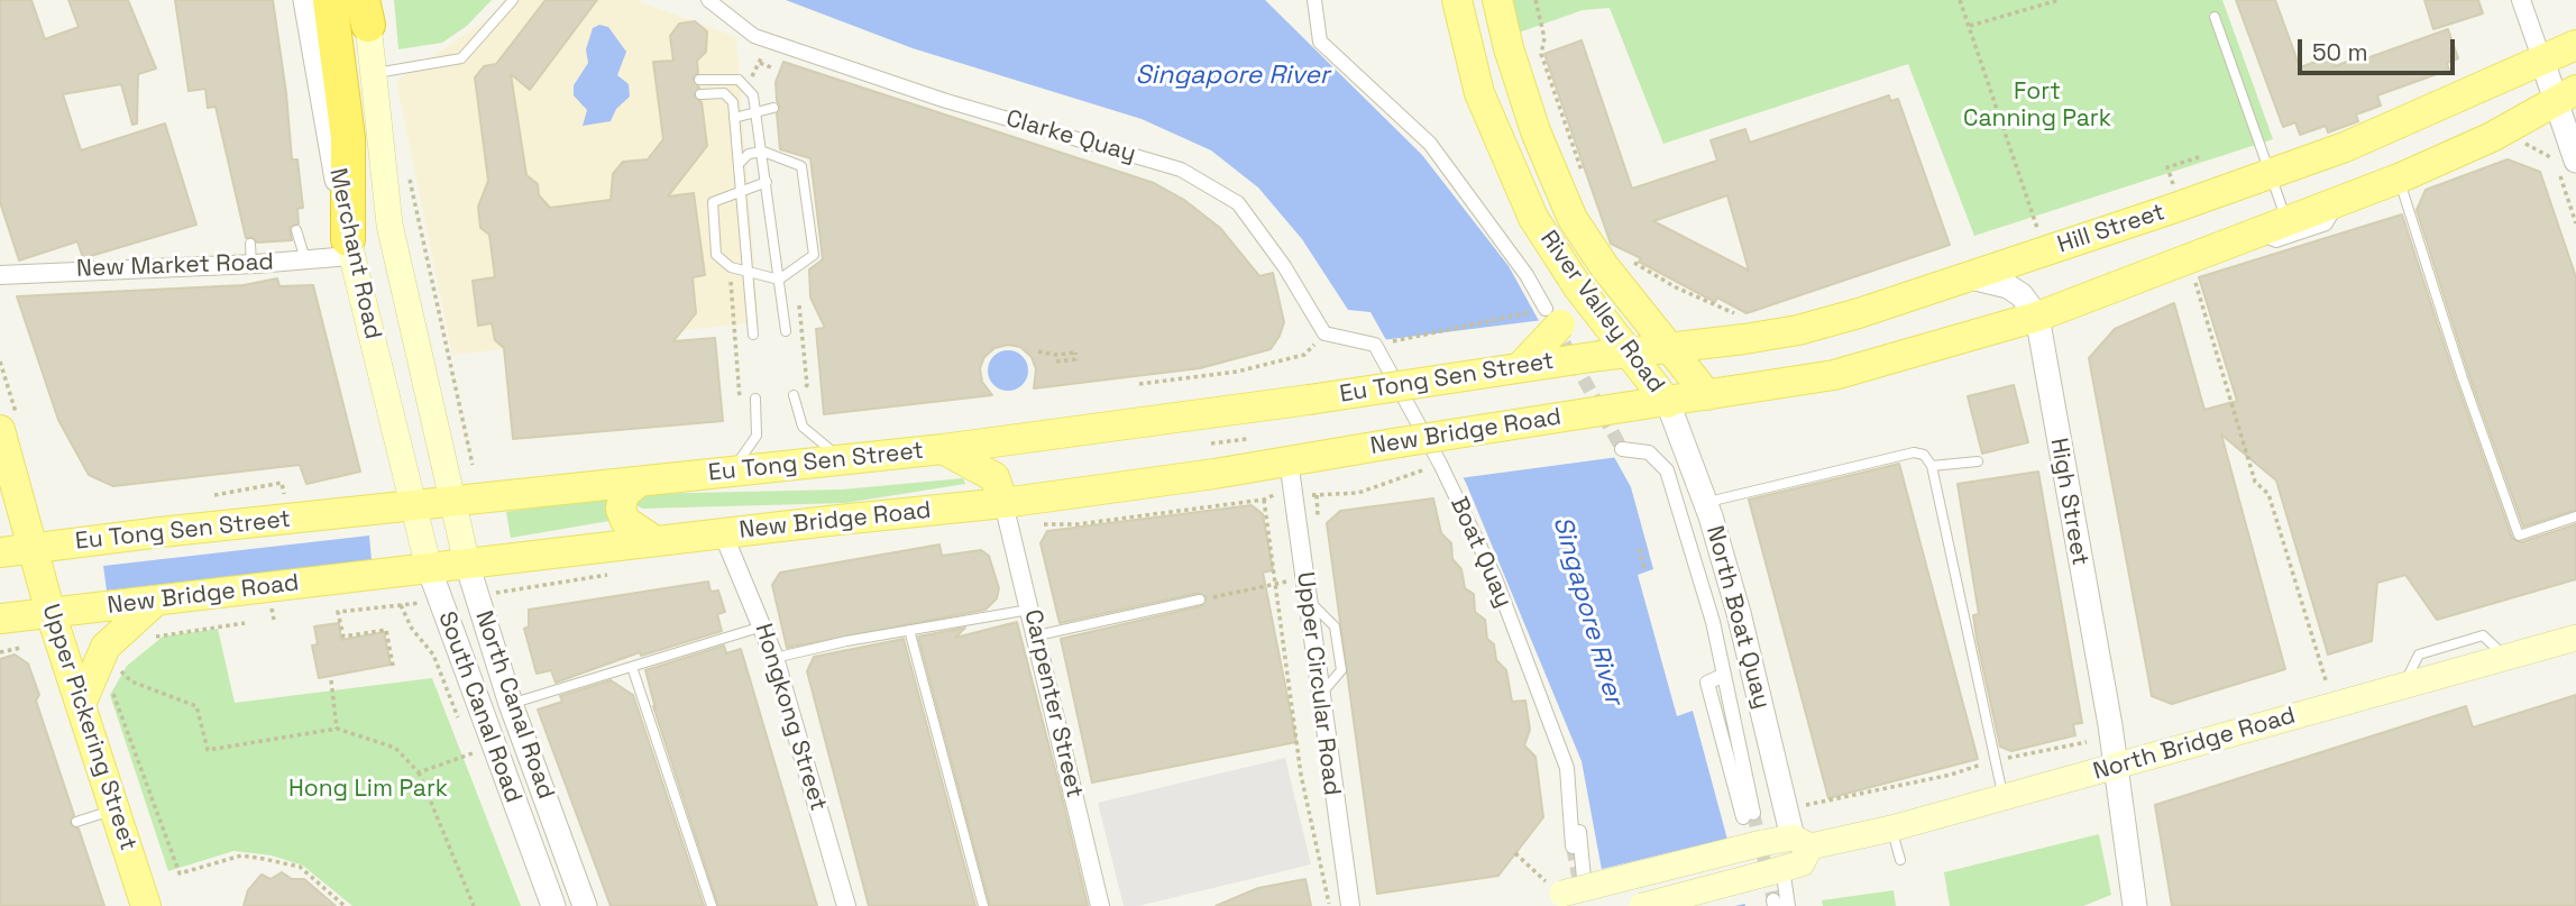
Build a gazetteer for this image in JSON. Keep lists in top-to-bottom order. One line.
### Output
{"streets":{"main road":["Hill Street","Merchant Road","River Valley Road","Eu Tong Sen Street","New Bridge Road","North Canal Road","South Canal Road","Upper Pickering Street","North Bridge Road"],"street":["Clarke Quay","New Market Road","High Street","Boat Quay","North Boat Quay","Upper Circular Road","Carpenter Street","Hongkong Street"]},"crossings":[["Hill Street","River Valley Road"],["Hill Street","Eu Tong Sen Street"],["Merchant Road","New Market Road"],["Merchant Road","Eu Tong Sen Street"],["Merchant Road","North Canal Road"],["Merchant Road","South Canal Road"],["River Valley Road","Eu Tong Sen Street"],["River Valley Road","New Bridge Road"],["River Valley Road","North Boat Quay"],["Eu Tong Sen Street","North Canal Road"],["Eu Tong Sen Street","South Canal Road"],["Eu Tong Sen Street","Upper Pickering Street"],["New Bridge Road","North Boat Quay"],["New Bridge Road","Upper Circular Road"],["New Bridge Road","Carpenter Street"],["New Bridge Road","North Canal Road"],["New Bridge Road","South Canal Road"],["New Bridge Road","Hongkong Street"],["New Bridge Road","Upper Pickering Street"],["High Street","North Bridge Road"],["North Boat Quay","North Bridge Road"]],"water":["Singapore River"],"parks":["Fort Canning Park","Hong Lim Park"],"scale_bar":"50 m"}
